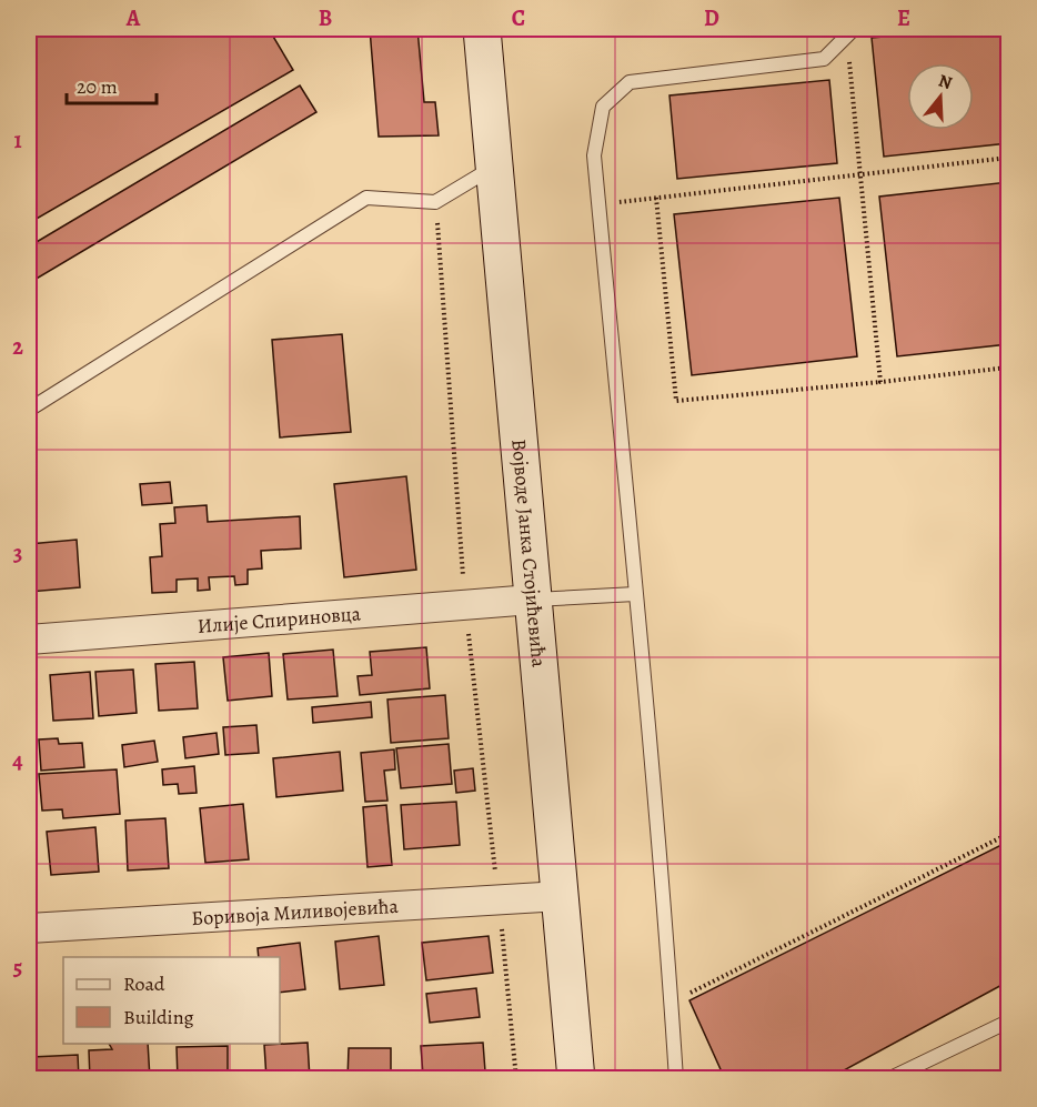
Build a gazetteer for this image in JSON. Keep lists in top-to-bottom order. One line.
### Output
{"streets":{"street":["Војводе Јанка Стојићевића","Илије Спириновца","Боривоја Миливојевића"]},"crossings":[["Војводе Јанка Стојићевића","Илије Спириновца"],["Војводе Јанка Стојићевића","Боривоја Миливојевића"]],"legend":["Road","Building"],"scale_bar":"20 m","north":"top","grid":{"columns":["A","B","C","D","E"],"rows":["1","2","3","4","5"]}}
